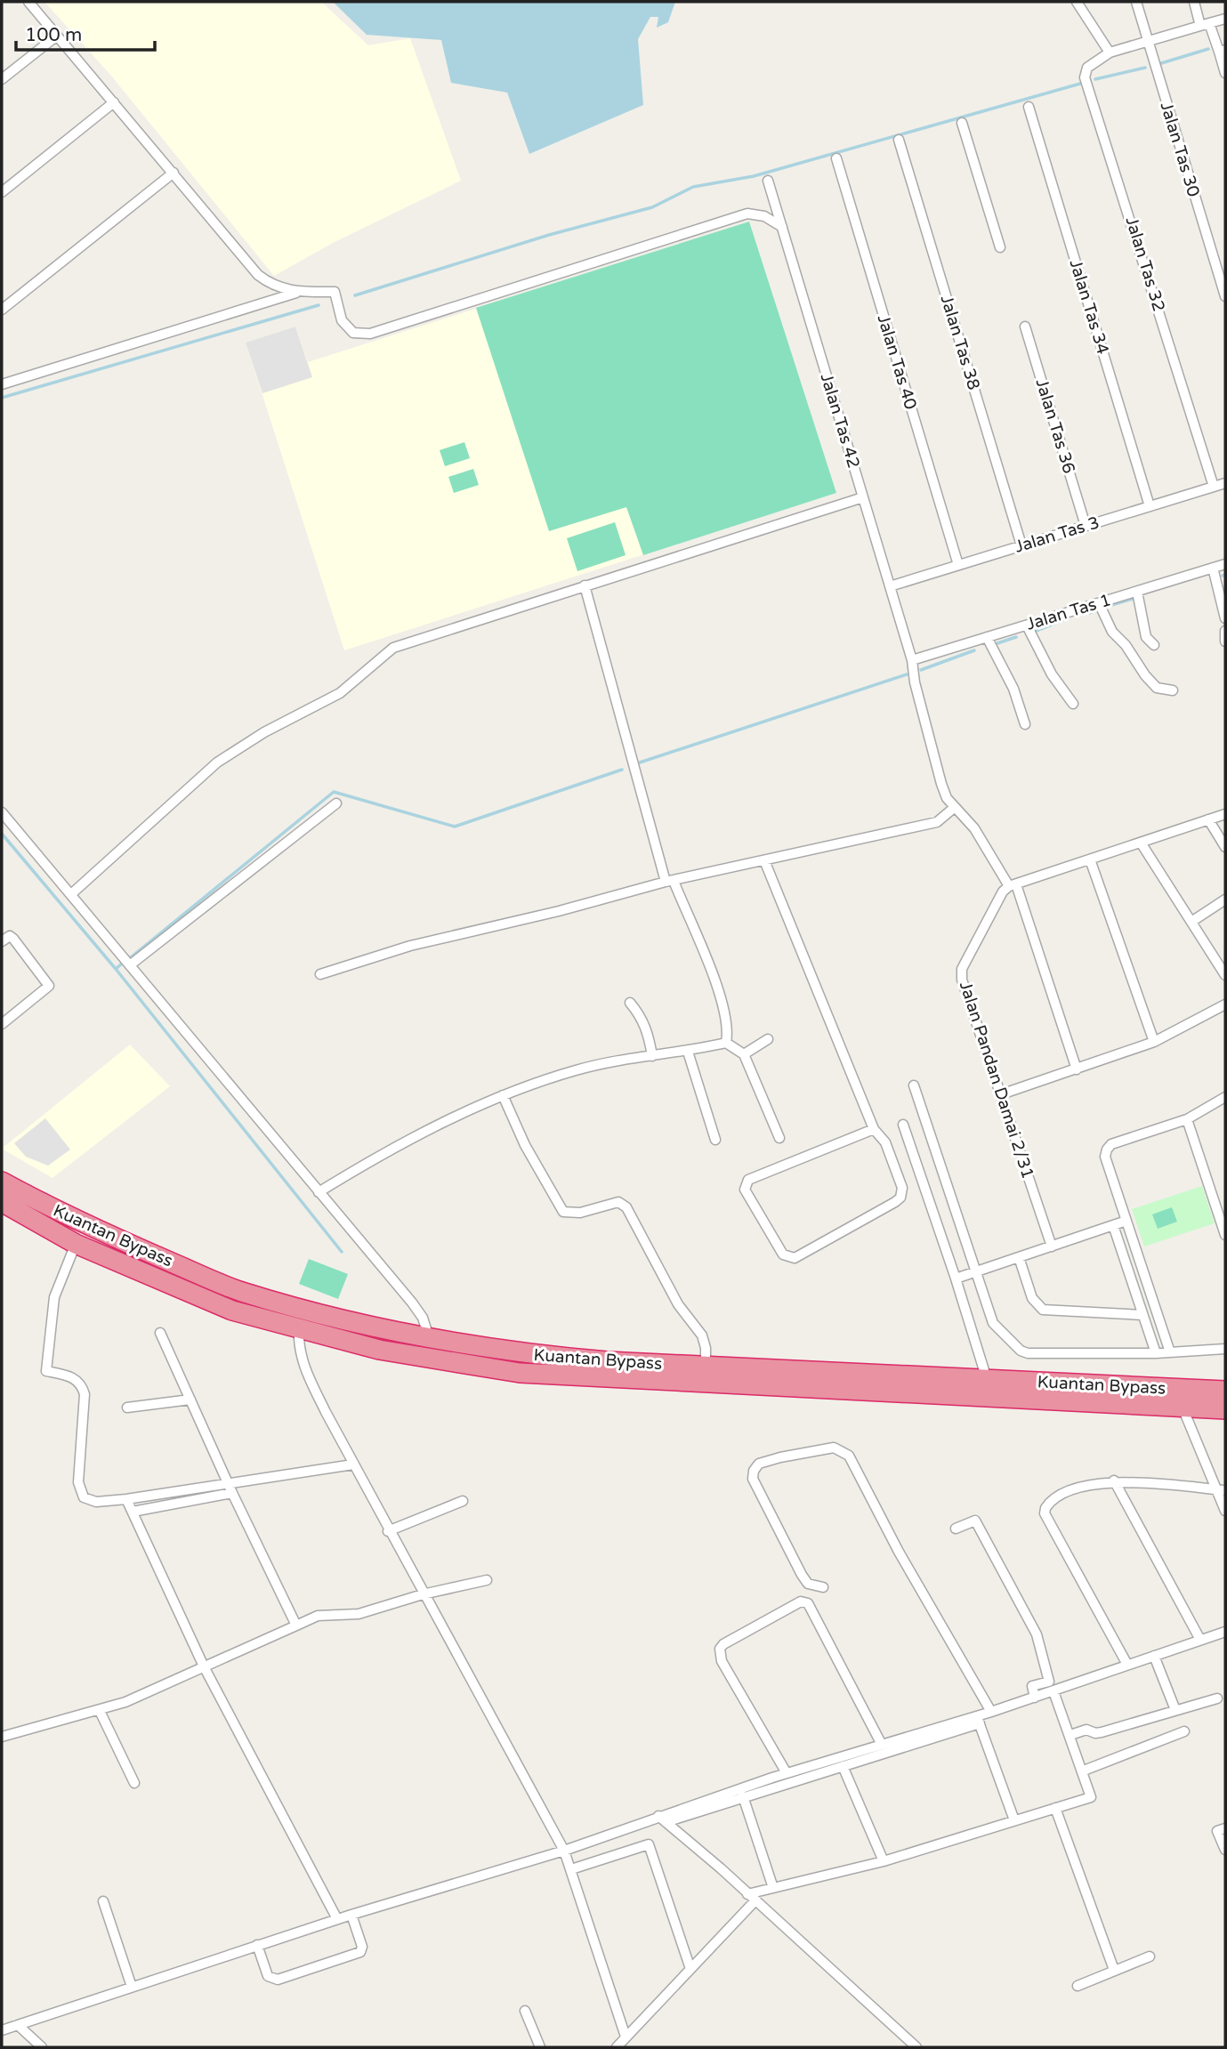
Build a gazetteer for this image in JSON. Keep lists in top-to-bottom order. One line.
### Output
{"streets":{"highway":["Kuantan Bypass"],"street":["Jalan Tas 30","Jalan Tas 32","Jalan Tas 34","Jalan Tas 38","Jalan Tas 40","Jalan Tas 42","Jalan Tas 36","Jalan Tas 3","Jalan Tas 1","Jalan Pandan Damai 2/31"]},"crossings":[["Jalan Tas 32","Jalan Tas 3"],["Jalan Tas 34","Jalan Tas 3"],["Jalan Tas 38","Jalan Tas 3"],["Jalan Tas 40","Jalan Tas 3"],["Jalan Tas 42","Jalan Tas 3"],["Jalan Tas 42","Jalan Tas 1"],["Jalan Tas 42","Jalan Pandan Damai 2/31"],["Jalan Tas 36","Jalan Tas 3"]],"scale_bar":"100 m"}
